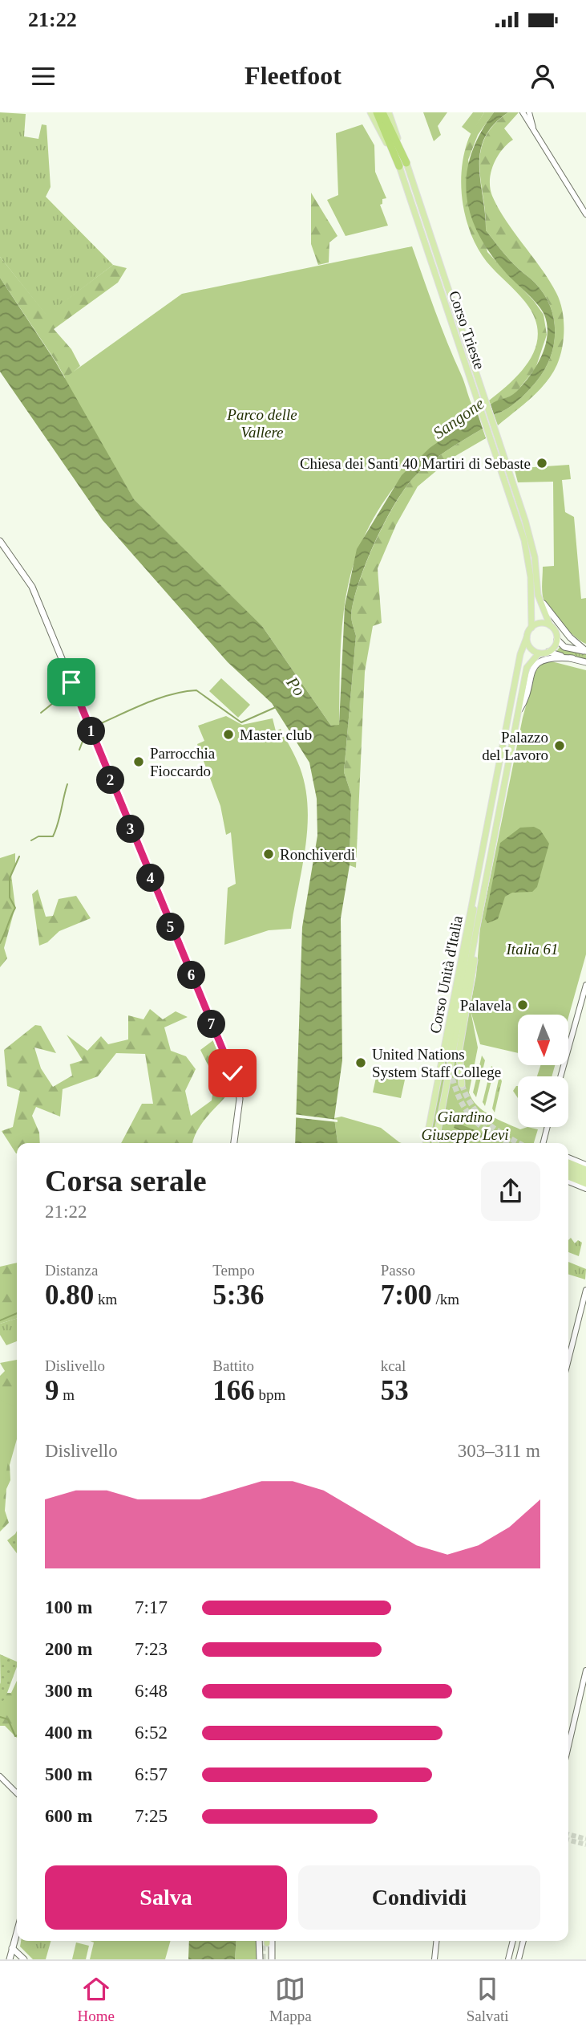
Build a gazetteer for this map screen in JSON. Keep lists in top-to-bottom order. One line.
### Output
{"streets":{"main road":["Corso Trieste","Corso Unità d'Italia"]},"crossings":[["Corso Trieste","Corso Unità d'Italia"]],"water":["Sangone","Po"],"parks":["Parco delle Vallere","Italia 61","Giardino Giuseppe Levi"],"places":["Chiesa dei Santi 40 Martiri di Sebaste","Master club","Palazzo del Lavoro","Parrocchia Fioccardo","Ronchiverdi","Palavela","United Nations System Staff College"],"north":"bottom","page":{"status":"21:22","header":"Fleetfoot","pins":["1","2","3","4","5","6","7"],"heading":["Corsa serale","21:22"],"stats":[["Distanza","0.80 km"],["Tempo","5:36"],["Passo","7:00 /km"],["Dislivello","9 m"],["Battito","166 bpm"],["kcal","53"]],"chart":["Dislivello","303–311 m"],"list":[{"name":"100 m","note":"7:17"},{"name":"200 m","note":"7:23"},{"name":"300 m","note":"6:48"},{"name":"400 m","note":"6:52"},{"name":"500 m","note":"6:57"},{"name":"600 m","note":"7:25"}],"buttons":["Salva","Condividi"],"tabs":["Home","Mappa","Salvati"]}}
